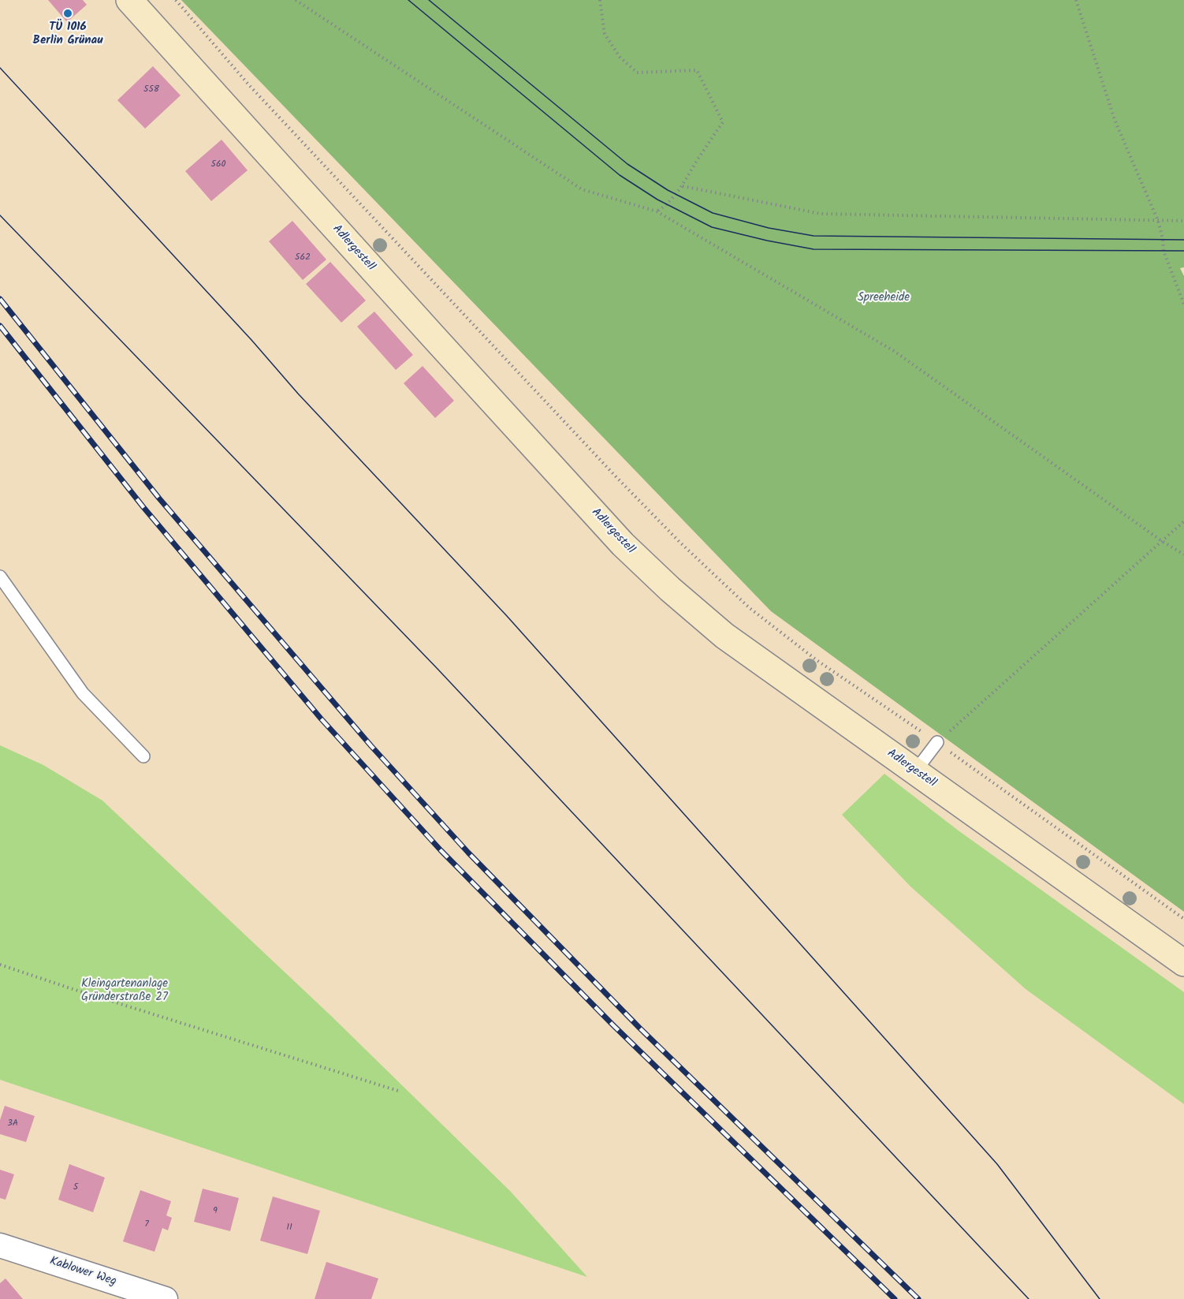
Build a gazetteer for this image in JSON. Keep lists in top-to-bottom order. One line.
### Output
{"streets":{"main road":["Adlergestell"],"street":["Kablower Weg"]},"parks":["Spreeheide","Kleingartenanlage Gründerstraße 27"],"places":["TÜ 1016 Berlin Grünau"],"house_numbers":["558","560","562","3A","5","9","7","11"]}
